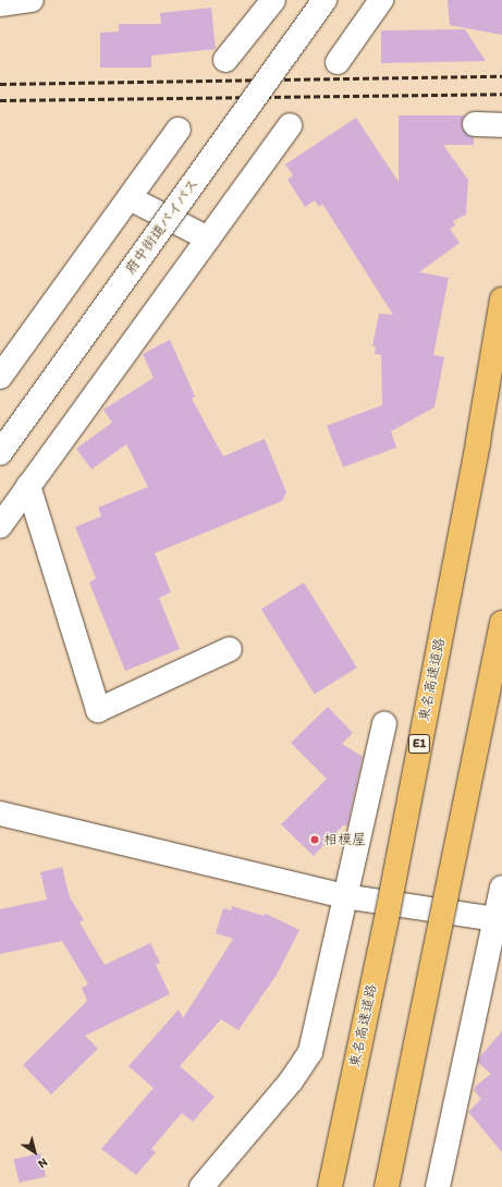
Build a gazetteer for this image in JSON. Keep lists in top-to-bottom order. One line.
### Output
{"streets":{"highway":["東名高速道路","E1"],"street":["府中街道バイパス"]},"places":["相模屋"],"north":"bottom right"}
